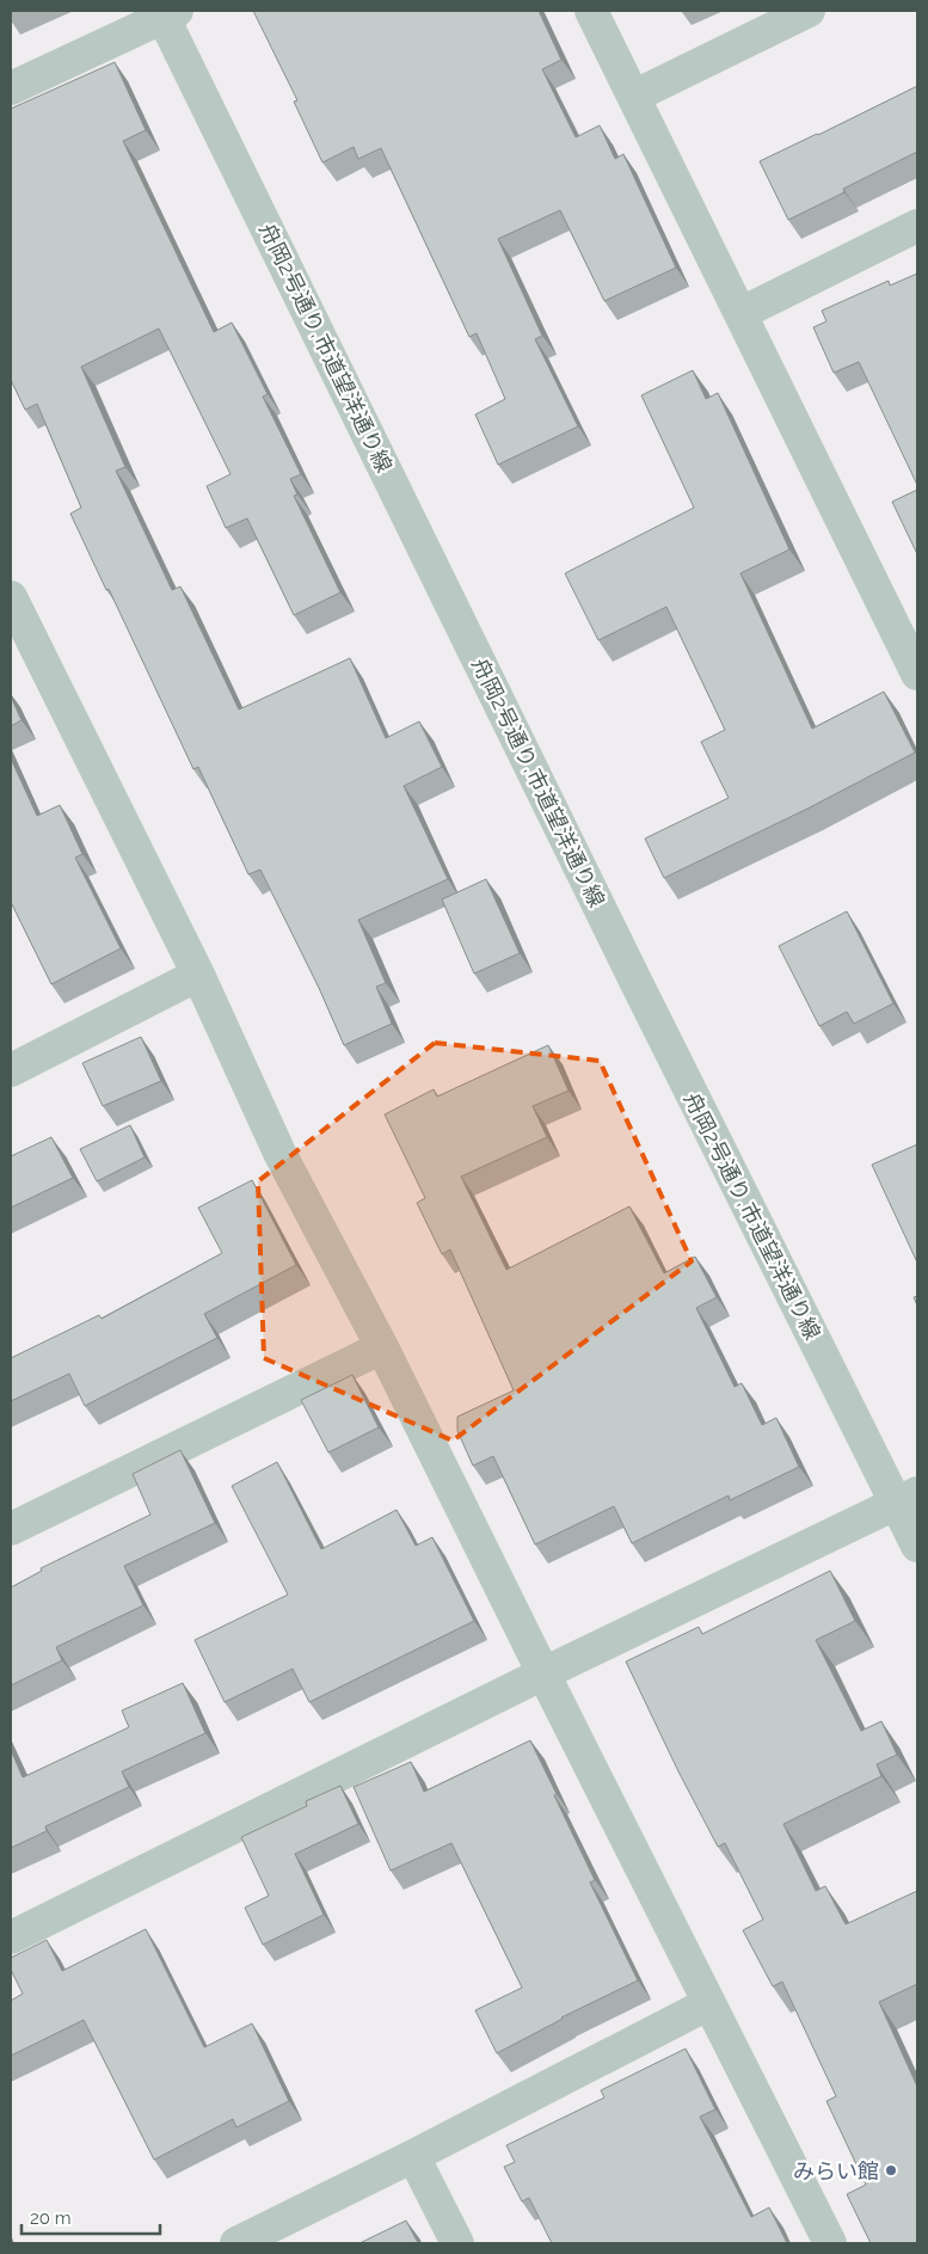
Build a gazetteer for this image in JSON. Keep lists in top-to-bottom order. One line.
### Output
{"streets":{"street":["舟岡2号通り,市道望洋通り線"]},"places":["みらい館"],"scale_bar":"20 m"}
